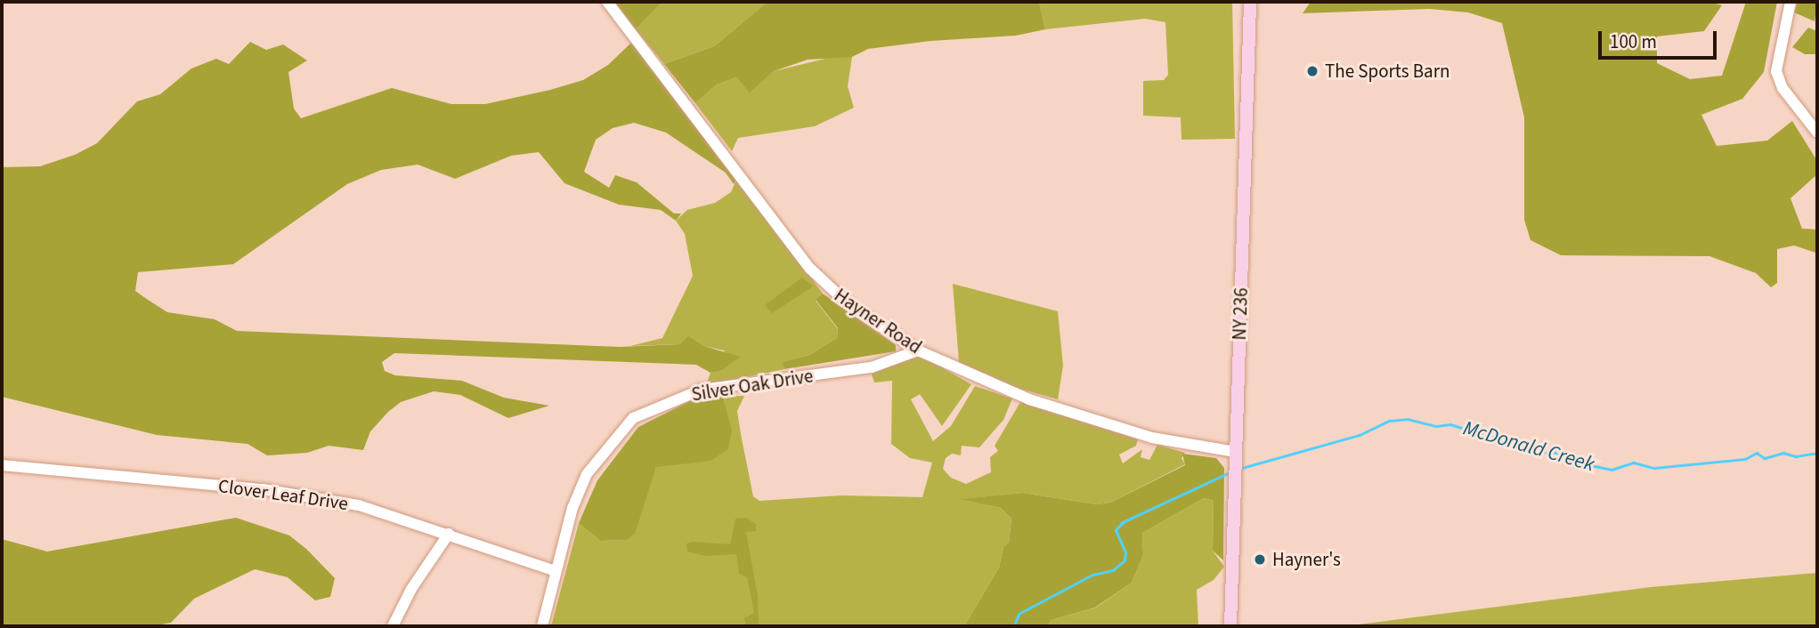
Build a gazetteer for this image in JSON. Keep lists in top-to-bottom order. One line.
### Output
{"streets":{"main road":["NY 236"],"street":["Hayner Road","Silver Oak Drive","Clover Leaf Drive"]},"crossings":[["NY 236","Hayner Road"],["Hayner Road","Silver Oak Drive"],["Silver Oak Drive","Clover Leaf Drive"]],"water":["McDonald Creek"],"places":["The Sports Barn","Hayner's"],"scale_bar":"100 m"}
